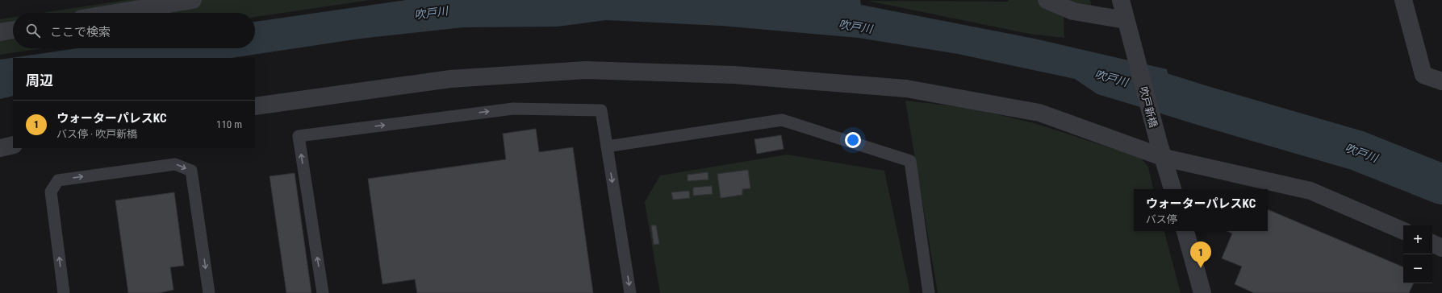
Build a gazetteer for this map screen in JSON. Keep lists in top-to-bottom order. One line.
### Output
{"streets":{"street":["吹戸新橋"]},"water":["吹戸川"],"page":{"search":"ここで検索","heading":"周辺","list":[{"mark":"1","name":"ウォーターパレスKC","note":"バス停 · 吹戸新橋","value":"110 m"}],"popup":["ウォーターパレスKC","バス停"],"map_buttons":["+","−"],"pins":"1"}}
